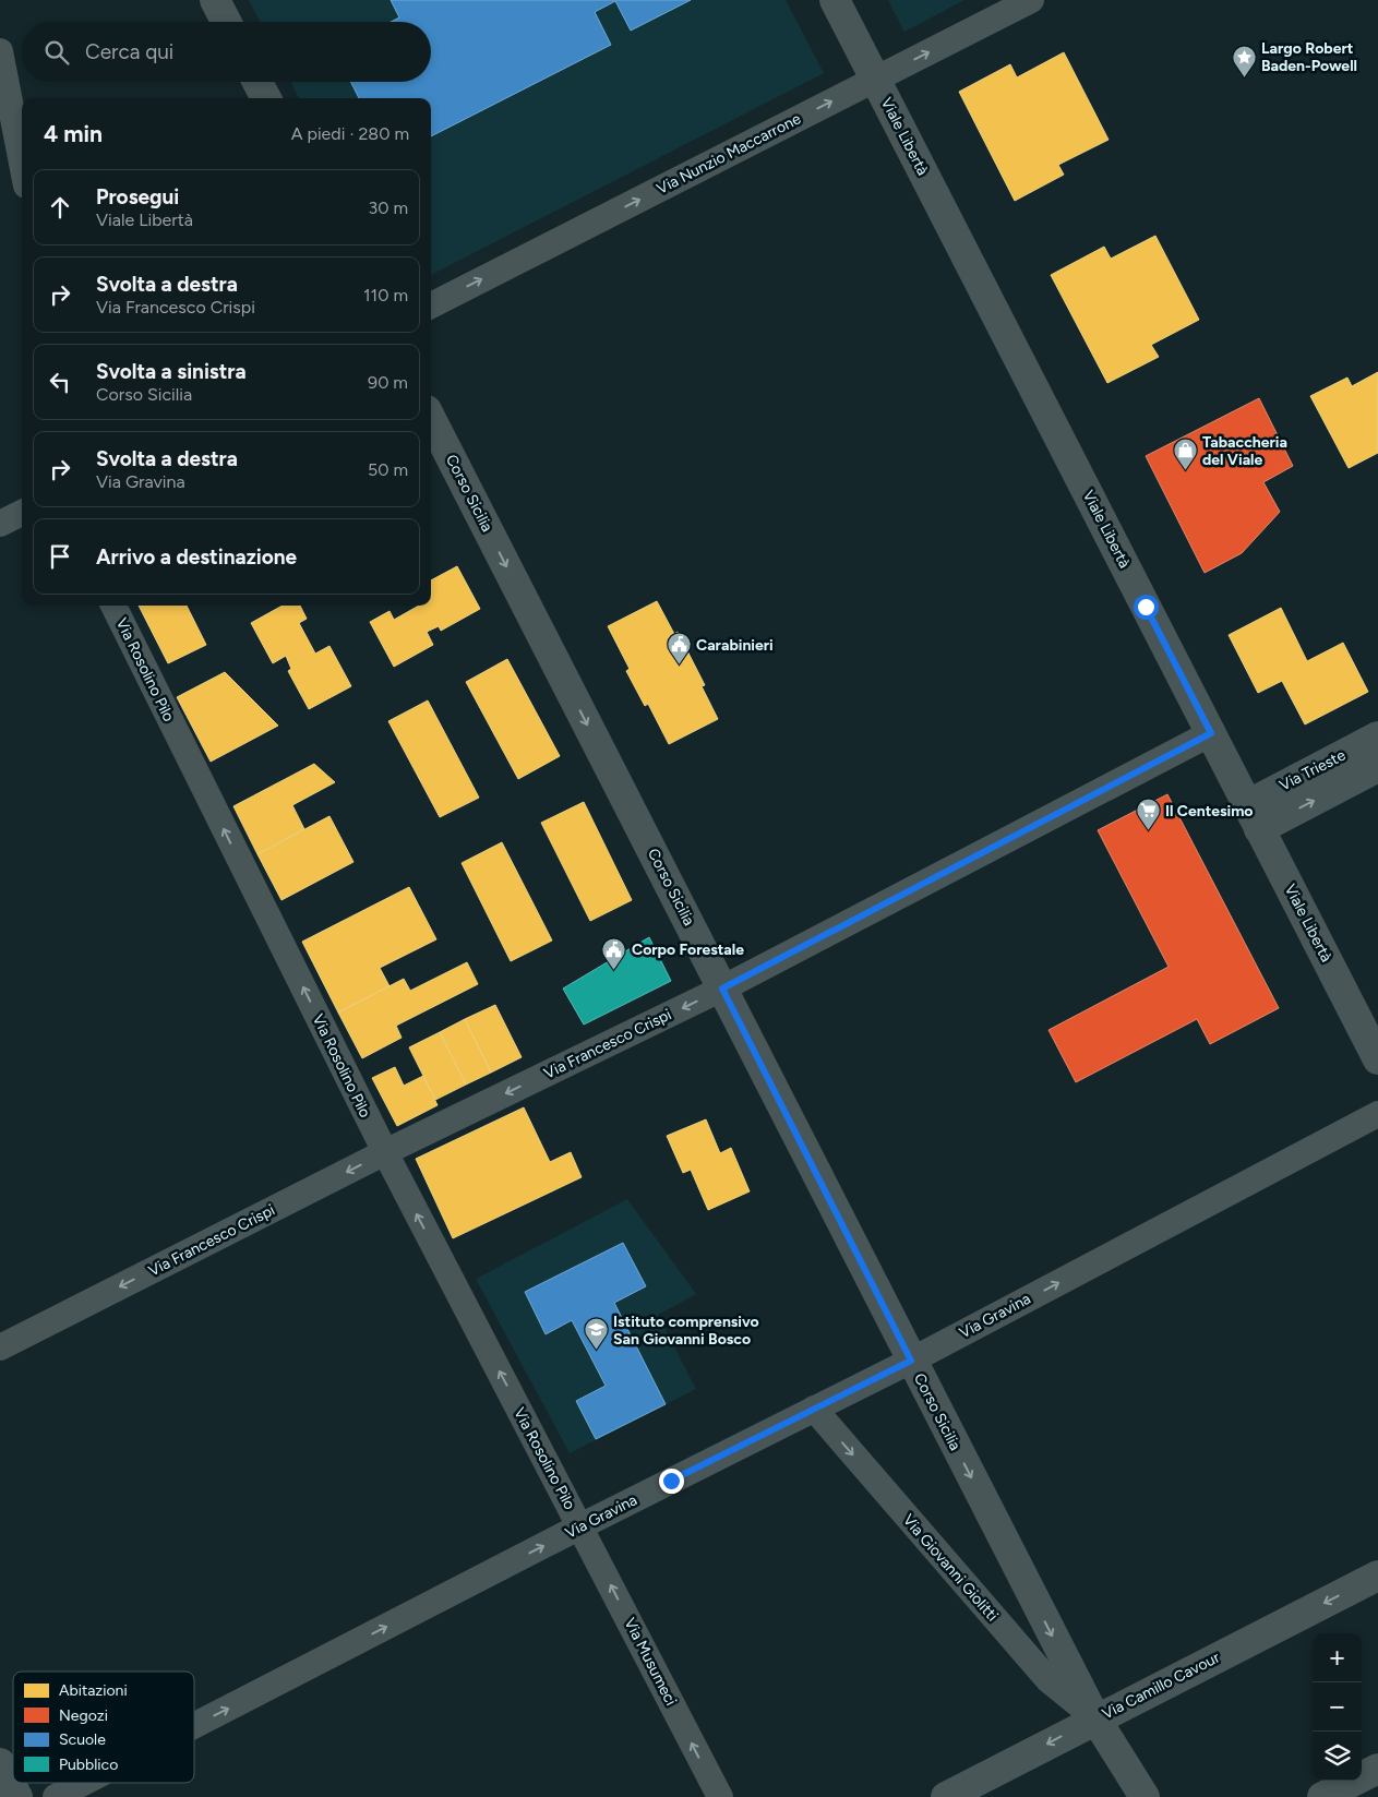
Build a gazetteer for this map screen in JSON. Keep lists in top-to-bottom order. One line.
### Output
{"streets":{"street":["Viale Libertà","Via Nunzio Maccarrone","Corso Sicilia","Via Rosolino Pilo","Via Trieste","Via Francesco Crispi","Via Gravina","Via Giovanni Giolitti","Via Musumeci","Via Camillo Cavour"]},"crossings":[["Viale Libertà","Via Nunzio Maccarrone"],["Viale Libertà","Via Trieste"],["Viale Libertà","Via Francesco Crispi"],["Corso Sicilia","Via Francesco Crispi"],["Corso Sicilia","Via Gravina"],["Corso Sicilia","Via Giovanni Giolitti"],["Corso Sicilia","Via Camillo Cavour"],["Via Rosolino Pilo","Via Francesco Crispi"],["Via Rosolino Pilo","Via Gravina"],["Via Rosolino Pilo","Via Musumeci"],["Via Gravina","Via Giovanni Giolitti"],["Via Gravina","Via Musumeci"],["Via Giovanni Giolitti","Via Camillo Cavour"]],"one_way":["Via Nunzio Maccarrone","Corso Sicilia","Via Rosolino Pilo","Via Francesco Crispi","Via Gravina","Via Giovanni Giolitti","Via Musumeci","Via Camillo Cavour"],"places":{"place":["Largo Robert Baden-Powell"],"shop":["Tabaccheria del Viale"],"public building":["Carabinieri","Corpo Forestale"],"supermarket":["Il Centesimo"],"school or university":["Istituto comprensivo San Giovanni Bosco"]},"legend":["Abitazioni","Negozi","Scuole","Pubblico"],"page":{"search":"Cerca qui","heading":["4 min","A piedi · 280 m"],"list":[["Prosegui","Viale Libertà","30 m"],["Svolta a destra","Via Francesco Crispi","110 m"],["Svolta a sinistra","Corso Sicilia","90 m"],["Svolta a destra","Via Gravina","50 m"],"Arrivo a destinazione"],"map_buttons":["+","−"]}}
